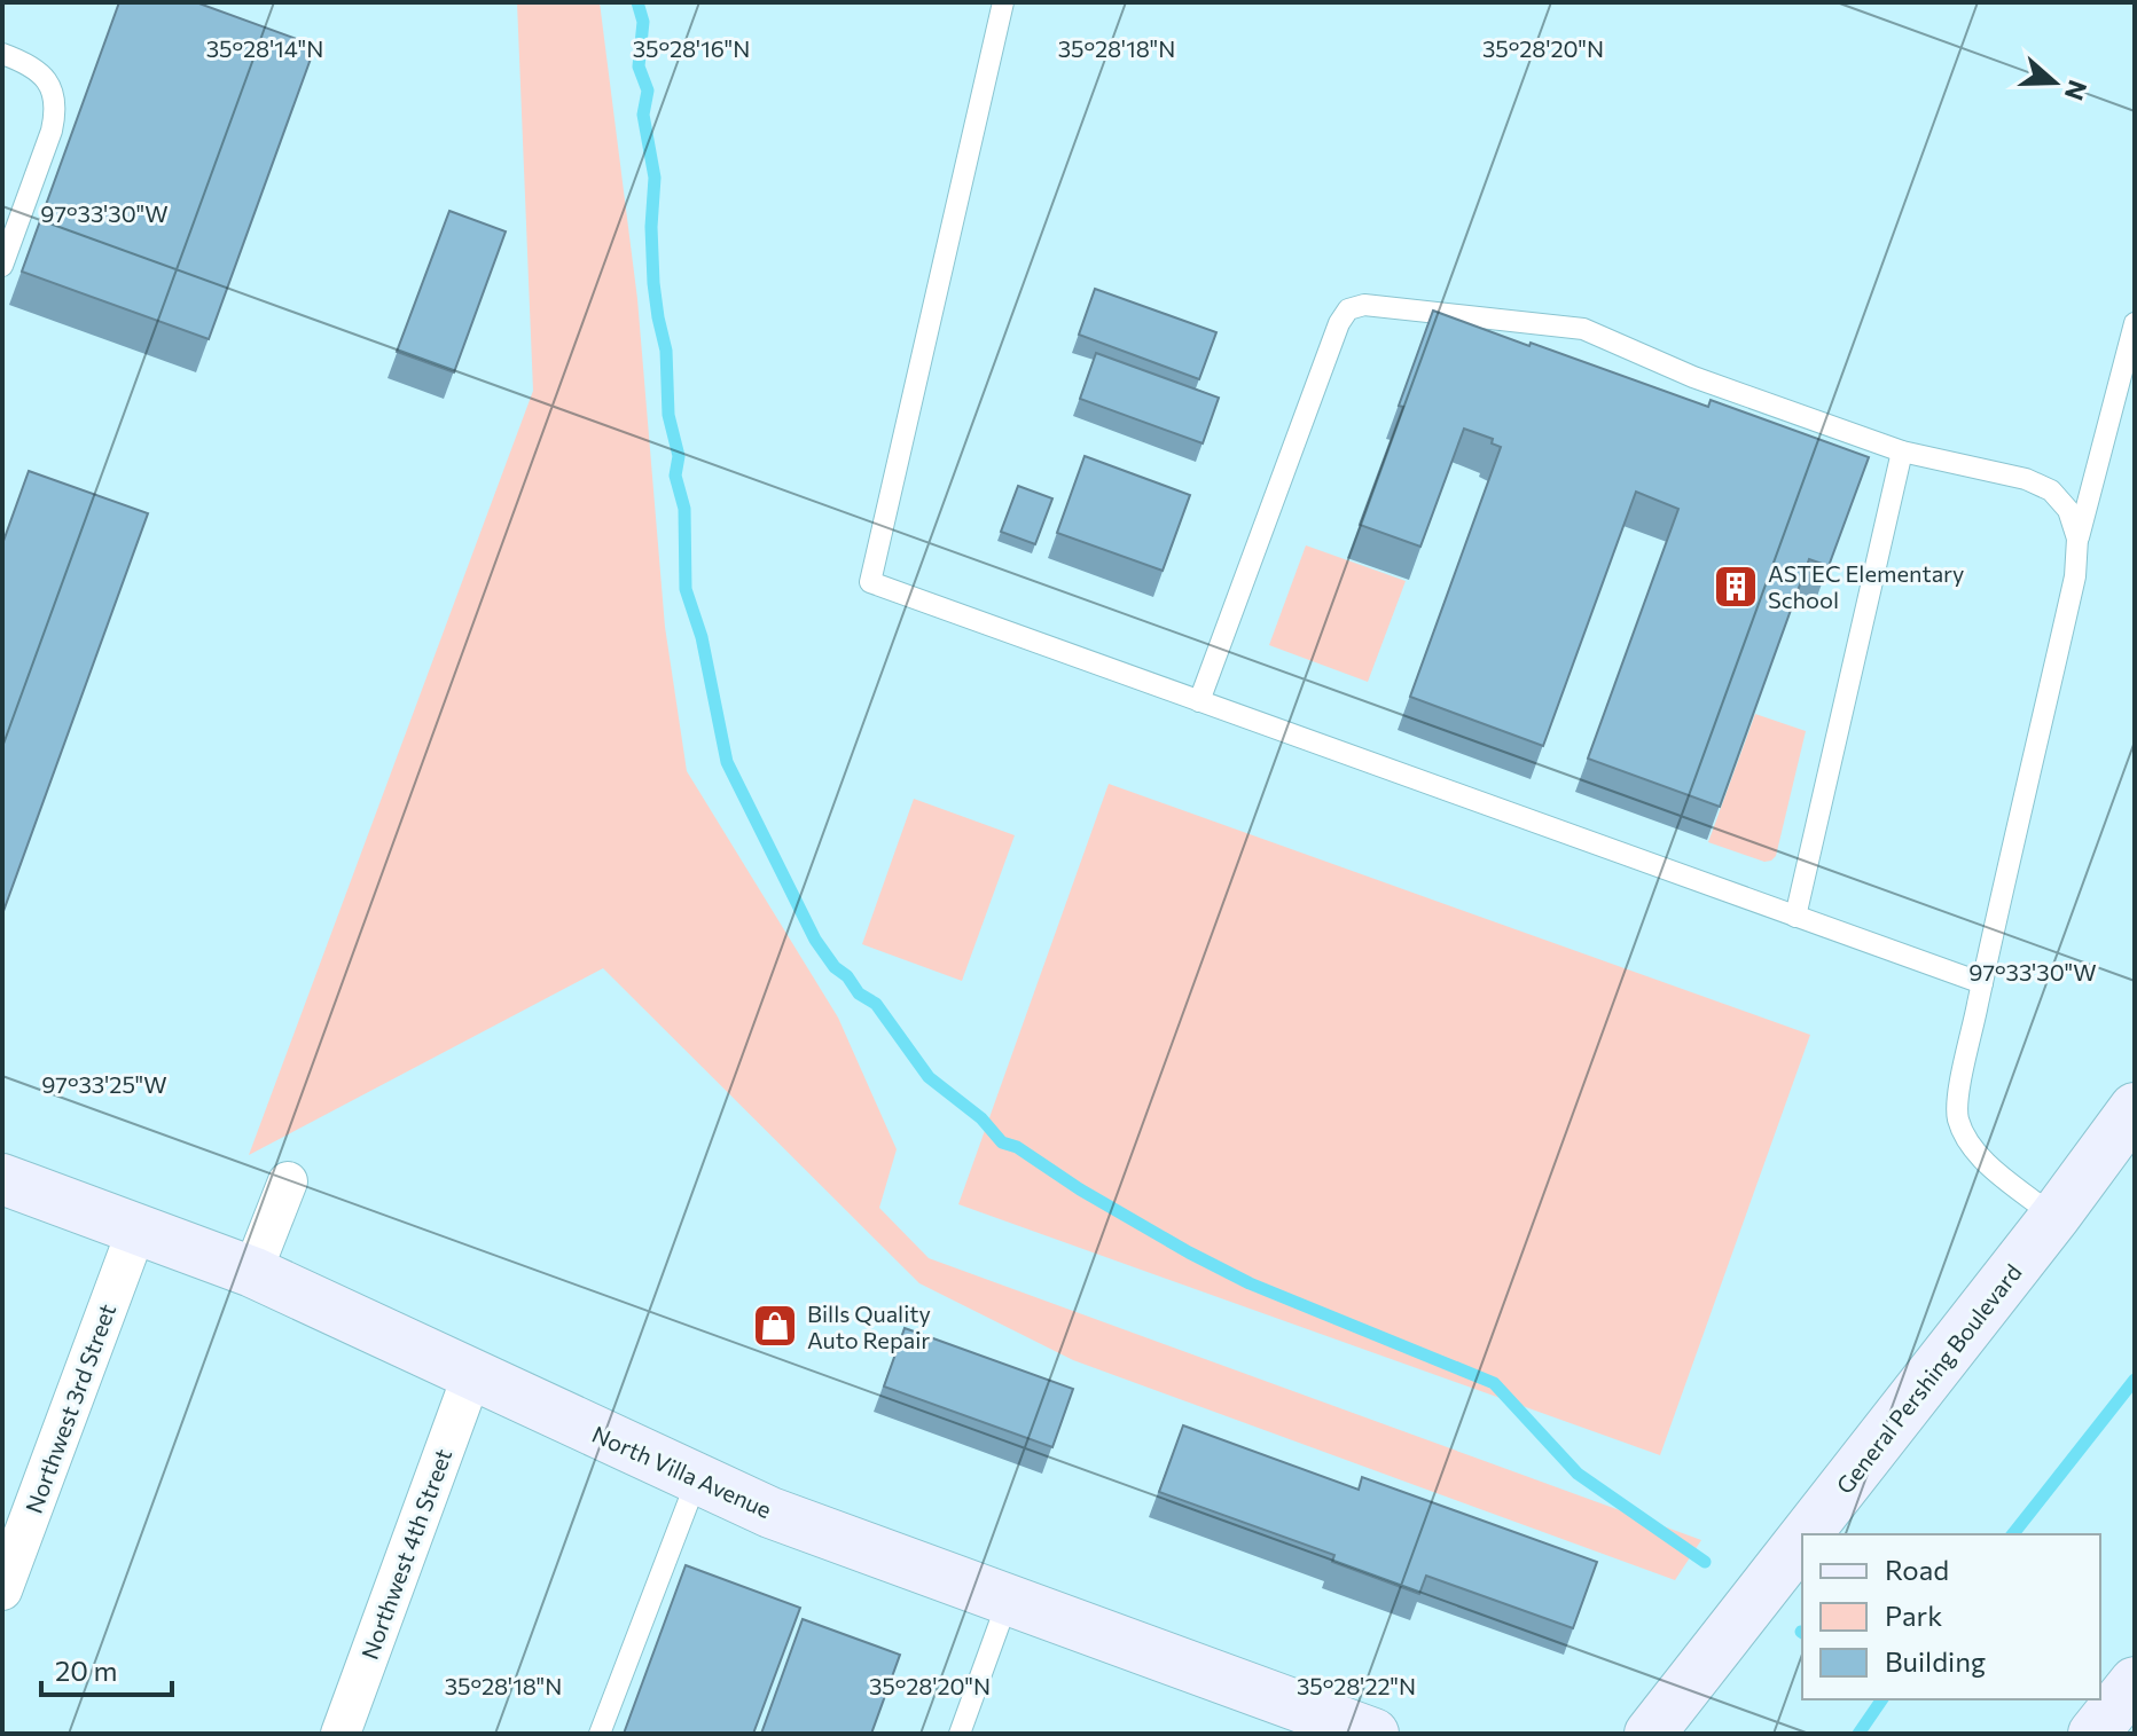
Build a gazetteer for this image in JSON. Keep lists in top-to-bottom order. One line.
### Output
{"streets":{"main road":["General Pershing Boulevard","North Villa Avenue"],"street":["Northwest 3rd Street","Northwest 4th Street"]},"crossings":[["Northwest 3rd Street","North Villa Avenue"],["North Villa Avenue","Northwest 4th Street"]],"places":{"building":["ASTEC Elementary School"],"shop":["Bills Quality Auto Repair"]},"legend":["Road","Park","Building"],"scale_bar":"20 m","north":"right","coordinates":["35°28'14\"N","35°28'16\"N","35°28'18\"N","35°28'20\"N","97°33'30\"W","97°33'25\"W","35°28'22\"N"]}
